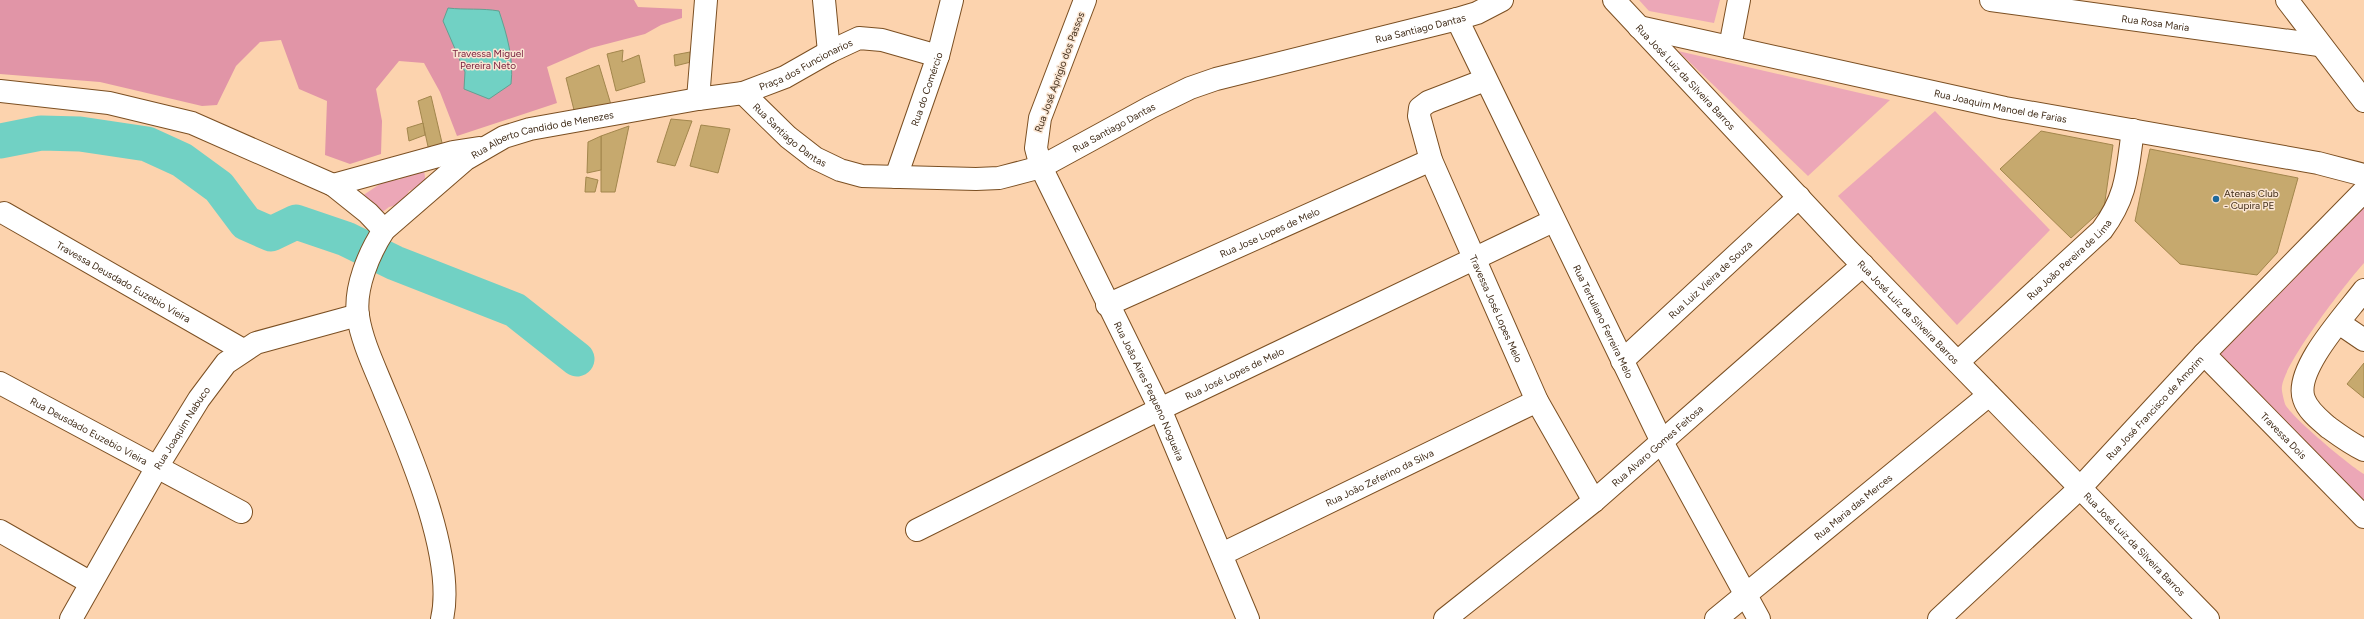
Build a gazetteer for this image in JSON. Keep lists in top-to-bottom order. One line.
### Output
{"streets":{"street":["Rua Rosa Maria","Rua Santiago Dantas","Praça dos Funcionarios","Rua José Aprigio dos Passos","Rua José Luiz da Silveira Barros","Rua do Comércio","Rua Joaquim Manoel de Farias","Rua Alberto Candido de Menezes","Rua Jose Lopes de Melo","Rua João Pereira de Lima","Rua Luiz Vieira de Souza","Travessa Deusdado Euzebio Vieira","Travessa José Lopes Melo","Rua Tertuliano Ferreira Melo","Rua José Lopes de Melo","Rua João Aires Pequeno Nogueira","Rua José Francisco de Amorim","Rua Joaquim Nabuco","Rua Deusdado Euzebio Vieira","Travessa Dois","Rua Alvaro Gomes Feitosa","Rua João Zeferino da Silva","Rua Maria das Merces"]},"crossings":[["Rua Santiago Dantas","Praça dos Funcionarios"],["Rua Santiago Dantas","Rua José Aprigio dos Passos"],["Rua Santiago Dantas","Rua do Comércio"],["Rua Santiago Dantas","Rua Alberto Candido de Menezes"],["Rua Santiago Dantas","Rua Tertuliano Ferreira Melo"],["Rua Santiago Dantas","Rua João Aires Pequeno Nogueira"],["Praça dos Funcionarios","Rua do Comércio"],["Praça dos Funcionarios","Rua Alberto Candido de Menezes"],["Rua José Aprigio dos Passos","Rua João Aires Pequeno Nogueira"],["Rua José Luiz da Silveira Barros","Rua Joaquim Manoel de Farias"],["Rua José Luiz da Silveira Barros","Rua João Pereira de Lima"],["Rua José Luiz da Silveira Barros","Rua Luiz Vieira de Souza"],["Rua José Luiz da Silveira Barros","Rua José Francisco de Amorim"],["Rua José Luiz da Silveira Barros","Rua Alvaro Gomes Feitosa"],["Rua José Luiz da Silveira Barros","Rua Maria das Merces"],["Rua Joaquim Manoel de Farias","Rua João Pereira de Lima"],["Rua Jose Lopes de Melo","Travessa José Lopes Melo"],["Rua Jose Lopes de Melo","Rua João Aires Pequeno Nogueira"],["Rua Luiz Vieira de Souza","Rua Tertuliano Ferreira Melo"],["Travessa Deusdado Euzebio Vieira","Rua Joaquim Nabuco"],["Travessa José Lopes Melo","Rua Tertuliano Ferreira Melo"],["Travessa José Lopes Melo","Rua José Lopes de Melo"],["Travessa José Lopes Melo","Rua Alvaro Gomes Feitosa"],["Travessa José Lopes Melo","Rua João Zeferino da Silva"],["Rua Tertuliano Ferreira Melo","Rua José Lopes de Melo"],["Rua Tertuliano Ferreira Melo","Rua Alvaro Gomes Feitosa"],["Rua Tertuliano Ferreira Melo","Rua Maria das Merces"],["Rua José Lopes de Melo","Rua João Aires Pequeno Nogueira"],["Rua João Aires Pequeno Nogueira","Rua João Zeferino da Silva"],["Rua José Francisco de Amorim","Travessa Dois"],["Rua Joaquim Nabuco","Rua Deusdado Euzebio Vieira"]],"parks":["Travessa Miguel Pereira Neto"],"places":["Atenas Club - Cupira PE"]}
